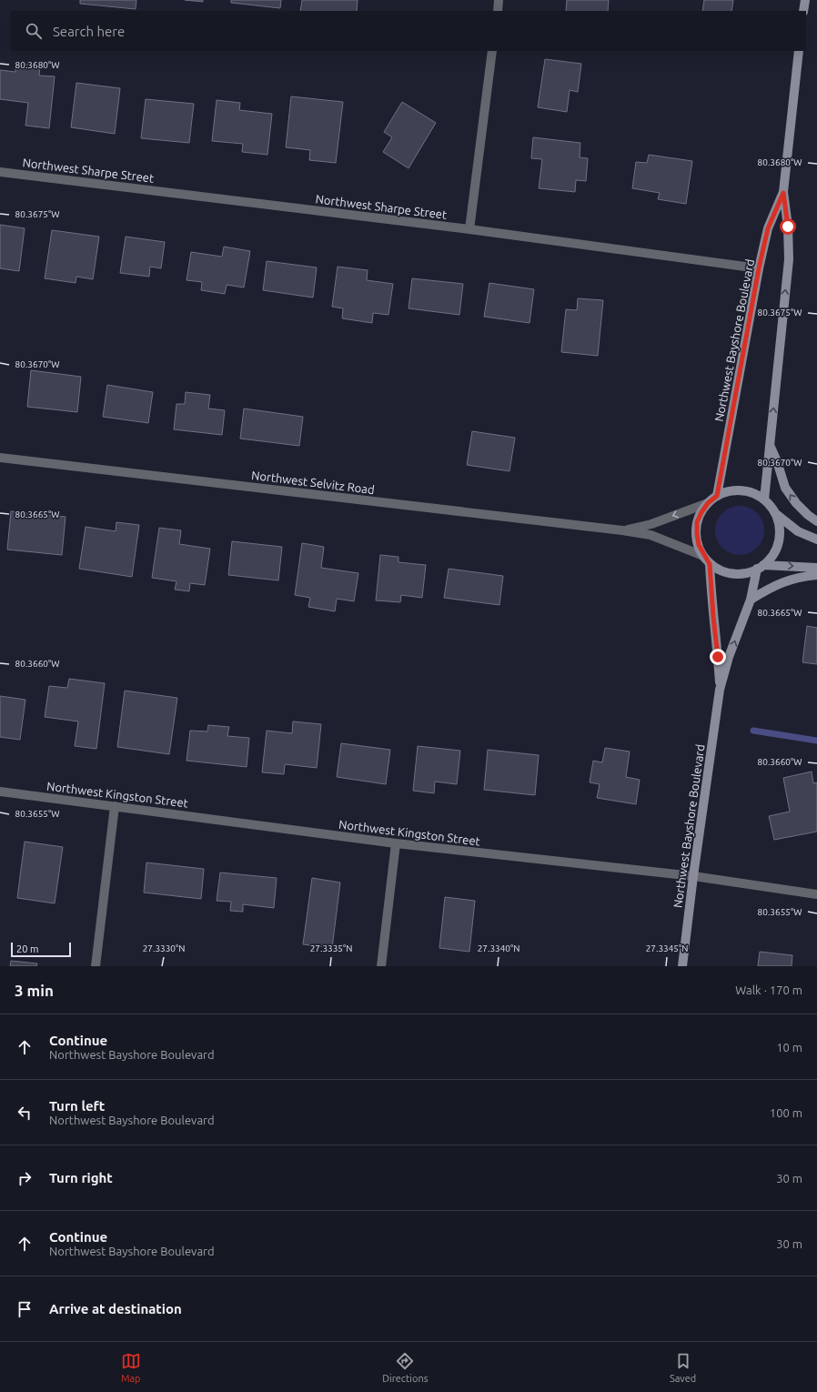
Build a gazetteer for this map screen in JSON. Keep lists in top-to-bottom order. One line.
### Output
{"streets":{"main road":["Northwest Bayshore Boulevard"],"street":["Northwest Sharpe Street","Northwest Selvitz Road","Northwest Kingston Street"]},"crossings":[["Northwest Sharpe Street","Northwest Bayshore Boulevard"],["Northwest Bayshore Boulevard","Northwest Selvitz Road"],["Northwest Bayshore Boulevard","Northwest Kingston Street"]],"scale_bar":"20 m","page":{"search":"Search here","scale":"20 m","heading":["3 min","Walk · 170 m"],"list":[["Continue","Northwest Bayshore Boulevard","10 m"],["Turn left","Northwest Bayshore Boulevard","100 m"],["Turn right","30 m"],["Continue","Northwest Bayshore Boulevard","30 m"],"Arrive at destination"],"nav":["Map","Directions","Saved"]},"coordinates":["80.3680°W","80.3675°W","80.3670°W","80.3665°W","80.3660°W","80.3655°W","27.3330°N","27.3335°N","27.3340°N","27.3345°N"]}
